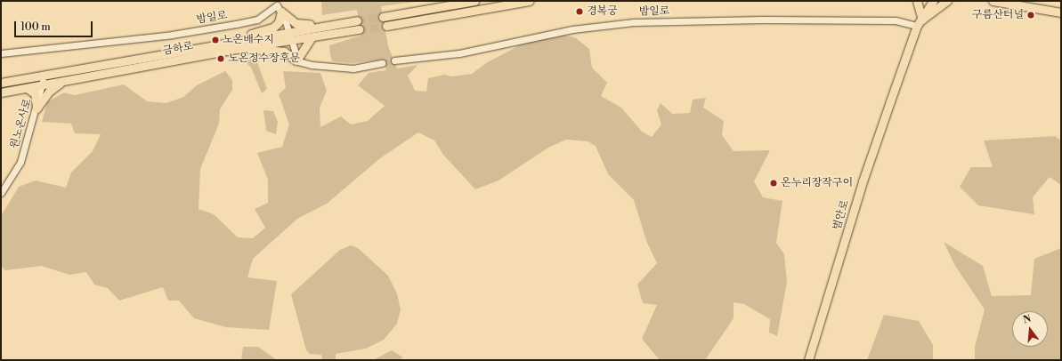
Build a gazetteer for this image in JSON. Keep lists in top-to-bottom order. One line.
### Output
{"streets":{"main road":["금하로","범안로"],"street":["밤일로","원노온사로"]},"crossings":[["밤일로","범안로"],["금하로","원노온사로"]],"places":["경복궁","구름산터널","노온배수지","노온정수장후문","온누리장작구이"],"scale_bar":"100 m","north":"top"}
